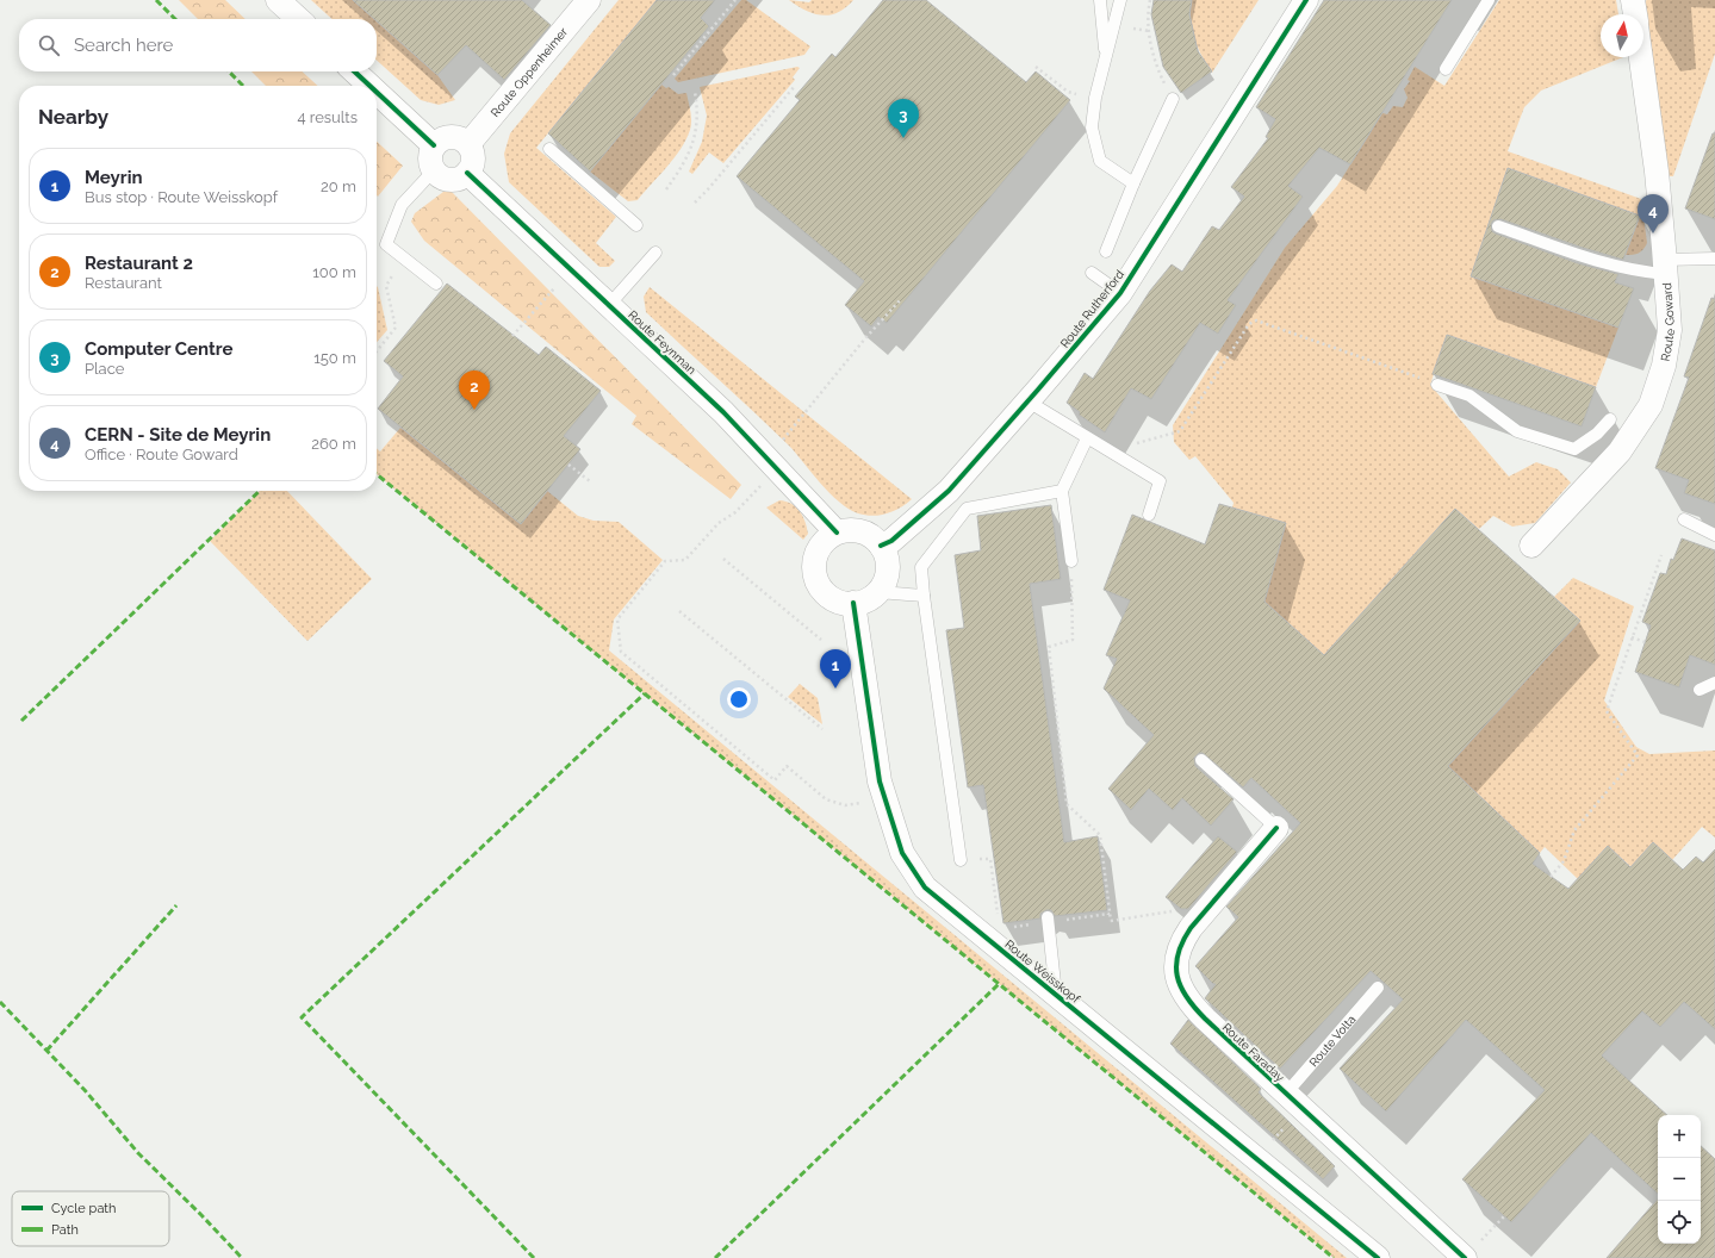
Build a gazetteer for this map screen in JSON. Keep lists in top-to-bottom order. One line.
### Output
{"streets":{"street":["Route Oppenheimer","Route Rutherford","Route Goward","Route Feynman","Route Weisskopf","Route Faraday"],"lane":["Route Volta"]},"crossings":[["Route Oppenheimer","Route Feynman"],["Route Rutherford","Route Feynman"],["Route Rutherford","Route Weisskopf"],["Route Feynman","Route Weisskopf"],["Route Volta","Route Faraday"]],"legend":["Cycle path","Path"],"north":"top","page":{"search":"Search here","heading":["Nearby","4 results"],"pins":["3","4","2","1"],"list":[{"mark":"1","name":"Meyrin","note":"Bus stop · Route Weisskopf","value":"20 m"},{"mark":"2","name":"Restaurant 2","note":"Restaurant","value":"100 m"},{"mark":"3","name":"Computer Centre","note":"Place","value":"150 m"},{"mark":"4","name":"CERN - Site de Meyrin","note":"Office · Route Goward","value":"260 m"}],"map_buttons":["+","−"]}}
